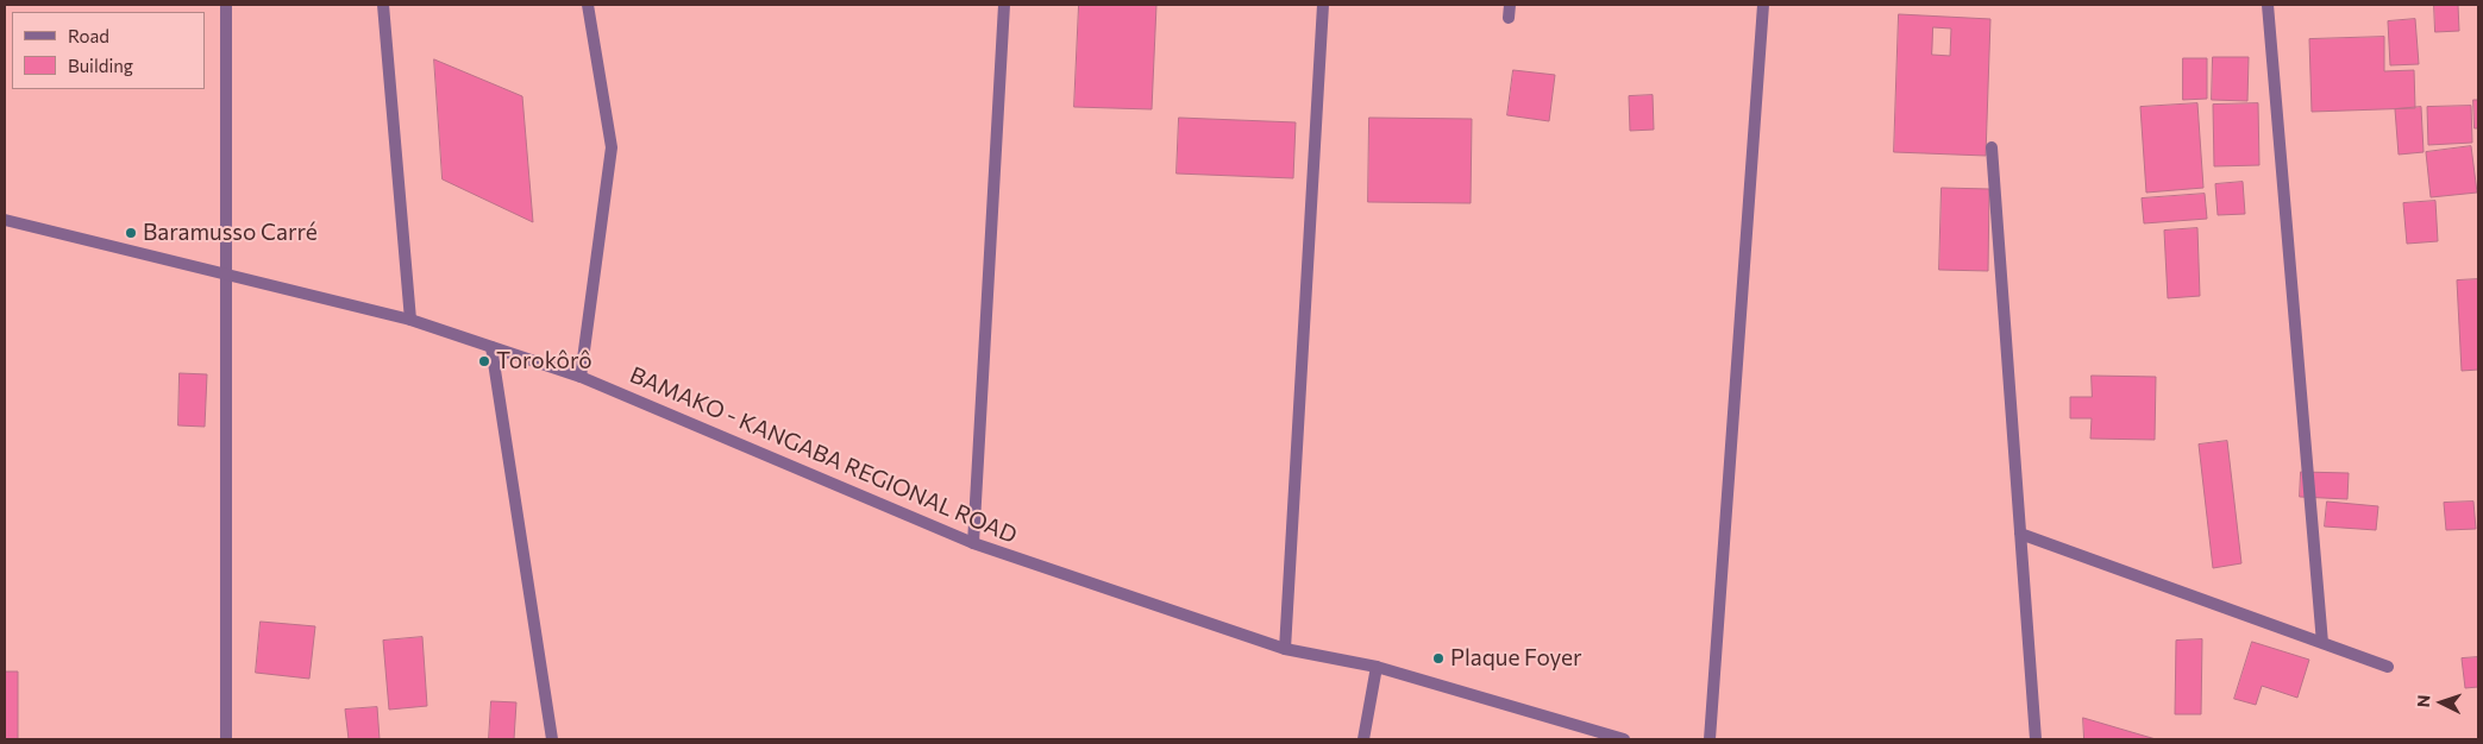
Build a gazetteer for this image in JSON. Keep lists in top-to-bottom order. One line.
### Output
{"streets":{"street":["BAMAKO - KANGABA REGIONAL ROAD"]},"places":["Baramusso Carré","Torokôrô","Plaque Foyer"],"legend":["Road","Building"],"north":"left"}
